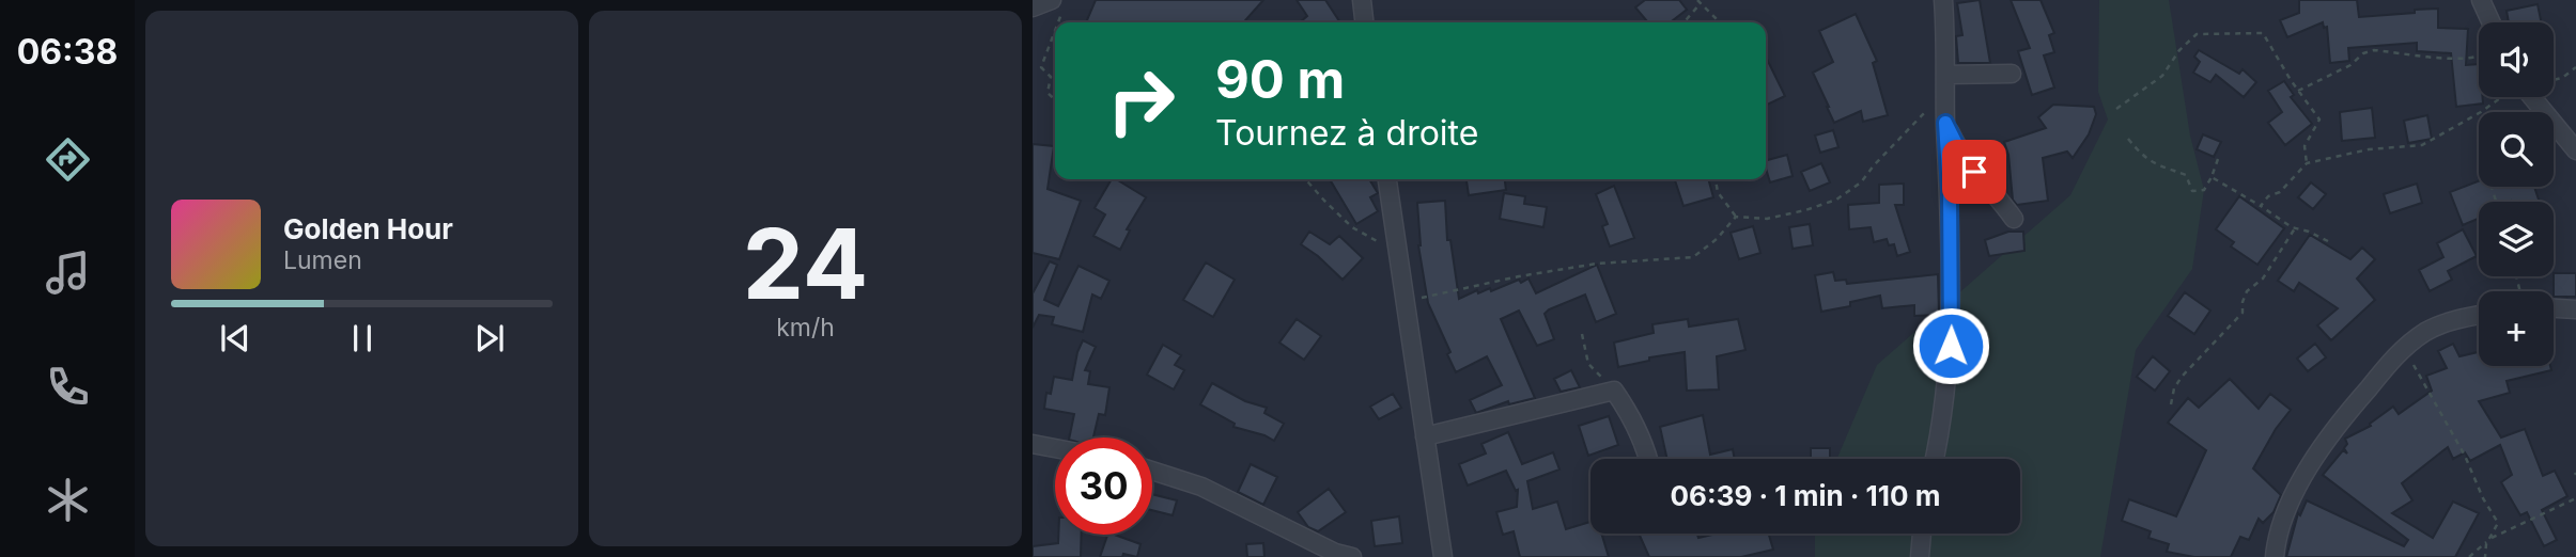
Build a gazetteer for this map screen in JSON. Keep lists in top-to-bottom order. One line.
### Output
{"page":{"tabs":"06:38","tile":["24","km/h"],"map_buttons":"+","turn":["90 m","Tournez à droite"],"song":["Golden Hour","Lumen"],"limit":"30","trip":"06:39 · 1 min · 110 m"}}
